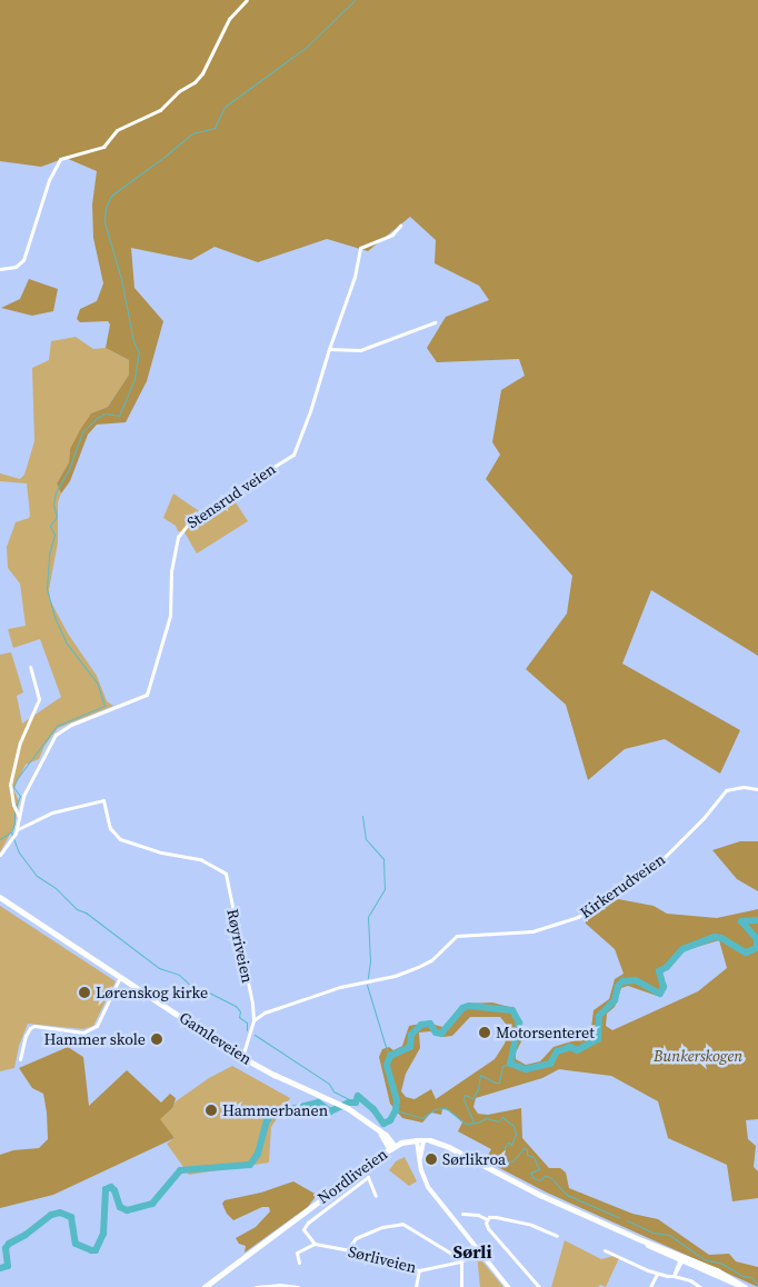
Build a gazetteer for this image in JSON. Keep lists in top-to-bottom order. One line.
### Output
{"streets":{"main road":["Gamleveien","Nordliveien"],"street":["Stensrud veien","Kirkerudveien","Røyriveien","Sørliveien"]},"crossings":[["Stensrud veien","Røyriveien"],["Kirkerudveien","Røyriveien"],["Gamleveien","Nordliveien"]],"districts":["Sørli"],"parks":["Bunkerskogen"],"places":["Lørenskog kirke","Motorsenteret","Hammer skole","Hammerbanen","Sørlikroa"]}
